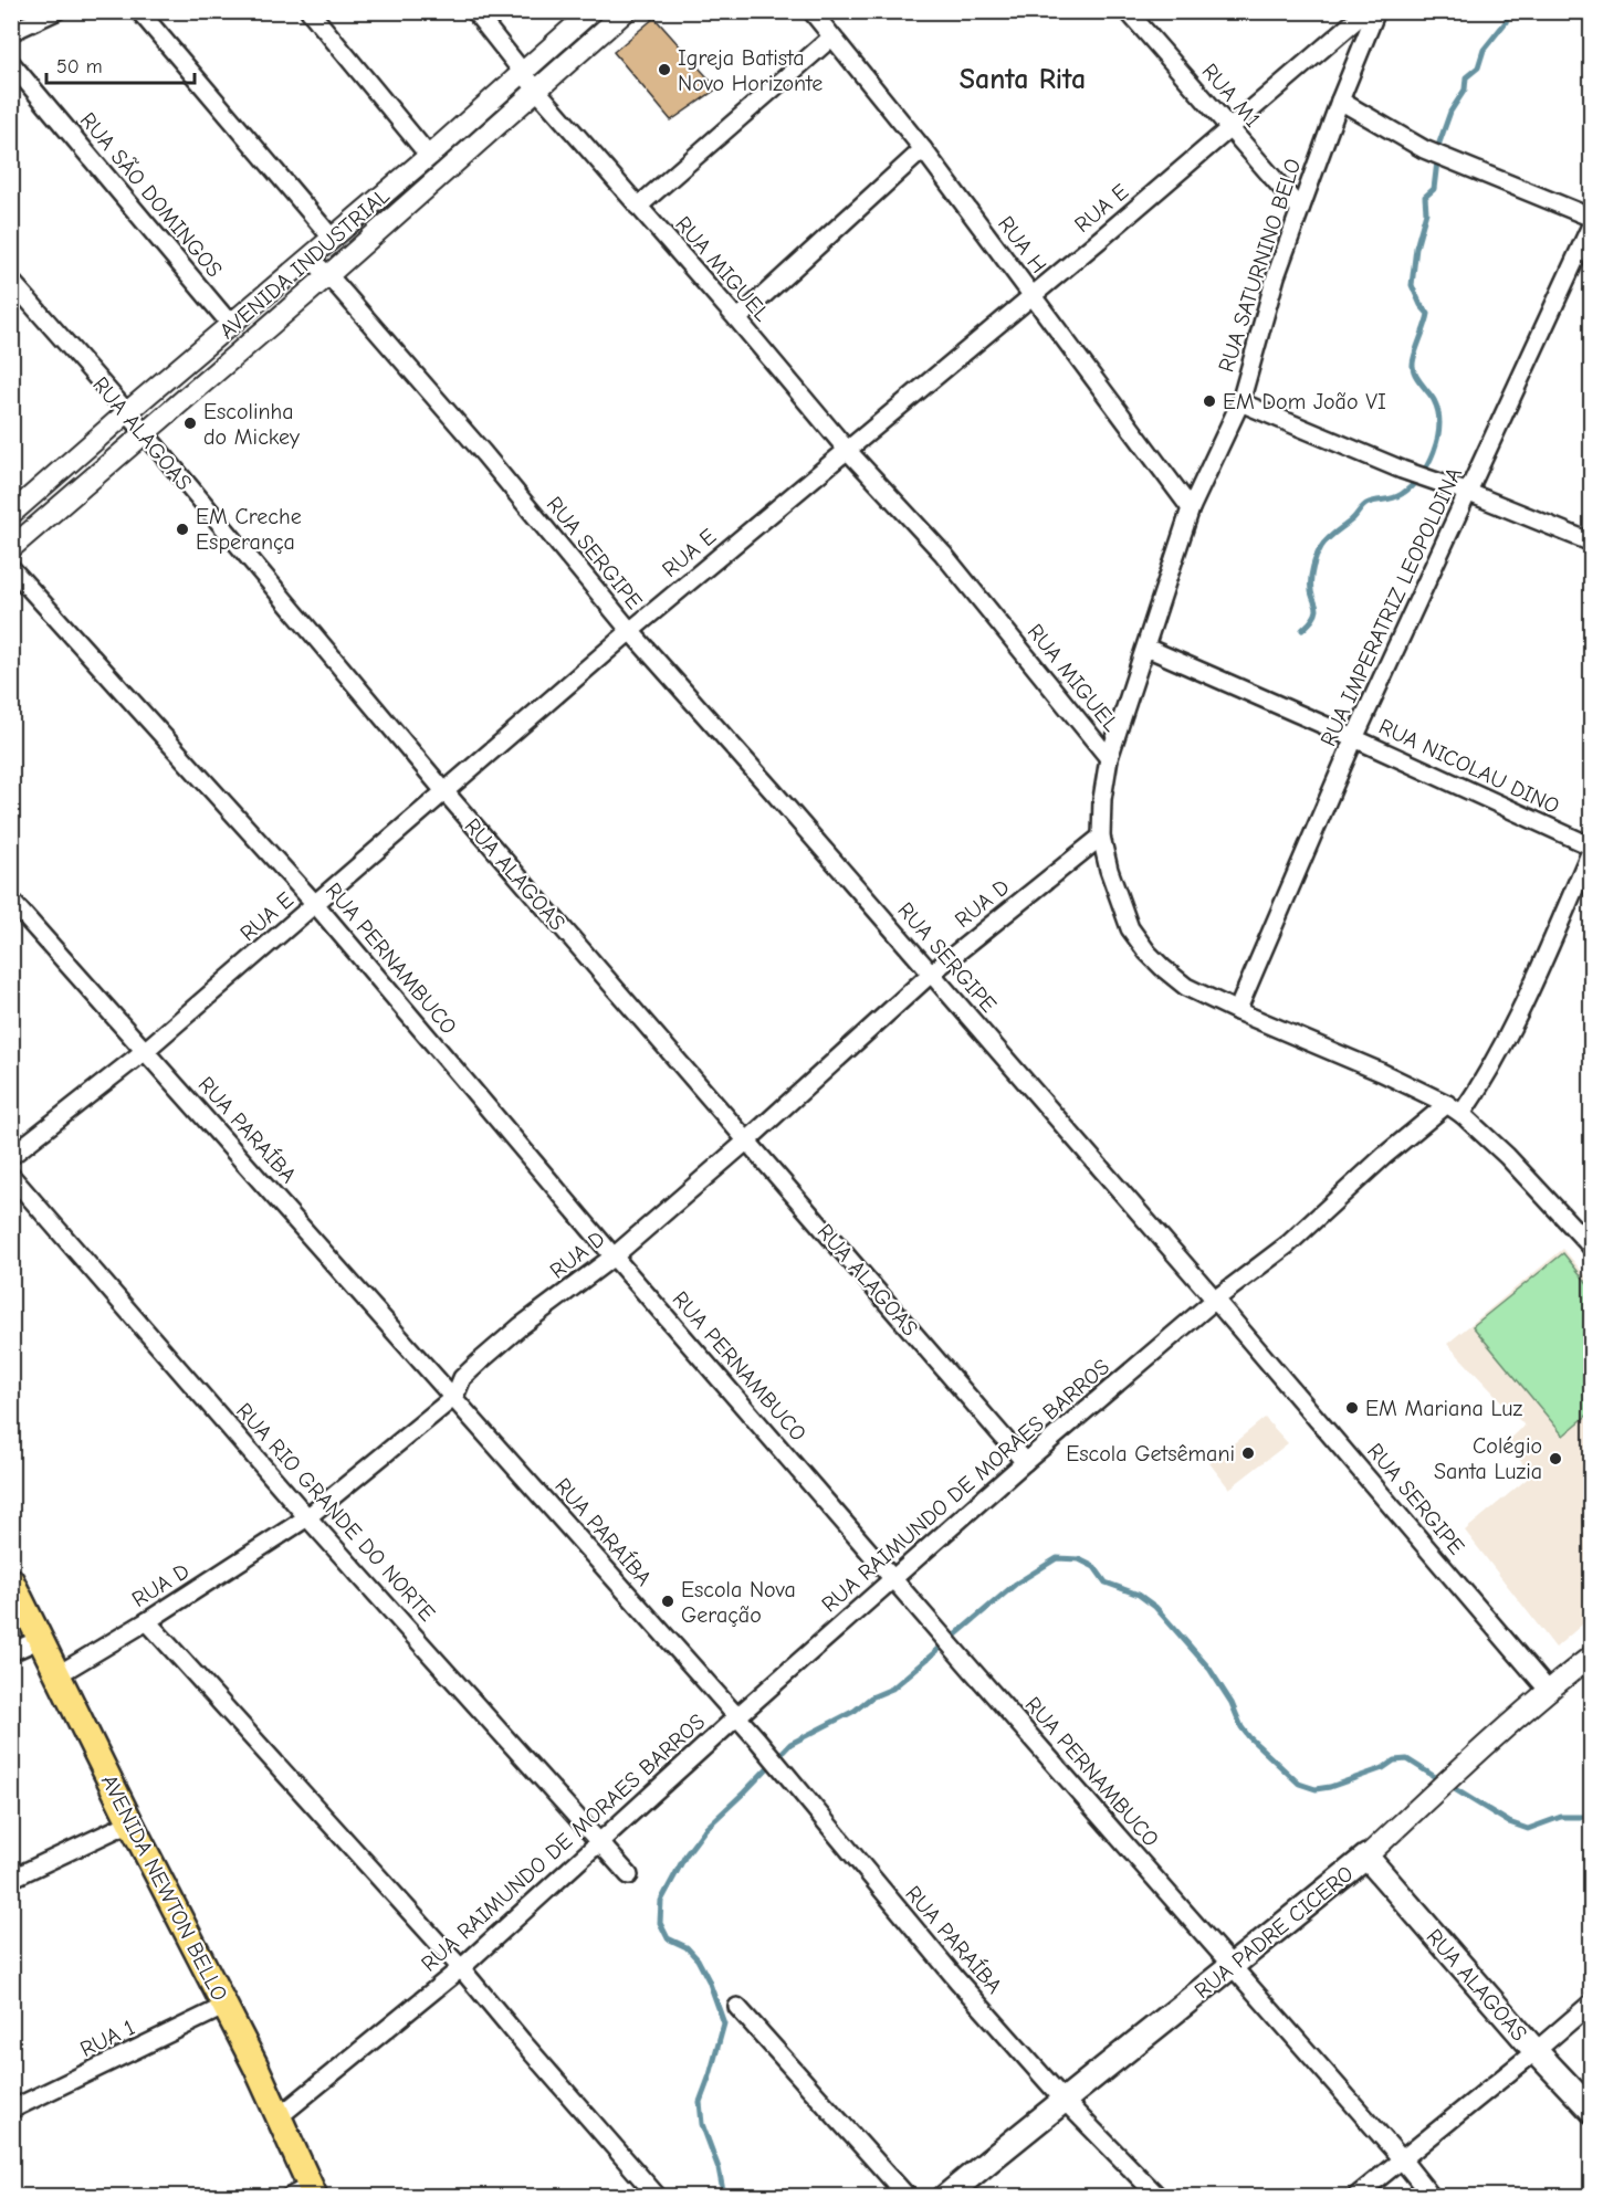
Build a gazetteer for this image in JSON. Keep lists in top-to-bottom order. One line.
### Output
{"streets":{"main road":["RUA ALAGOAS","AVENIDA NEWTON BELLO","RUA PADRE CICERO"],"street":["RUA M1","RUA SÃO DOMINGOS","RUA E","RUA H","AVENIDA INDUSTRIAL","RUA SATURNINO BELO","RUA MIGUEL","RUA SERGIPE","RUA IMPERATRIZ LEOPOLDINA","RUA NICOLAU DINO","RUA D","RUA PERNAMBUCO","RUA PARAÍBA","RUA RAIMUNDO DE MORAES BARROS","RUA RIO GRANDE DO NORTE","RUA 1"]},"crossings":[["RUA M1","RUA E"],["RUA M1","RUA SATURNINO BELO"],["RUA SÃO DOMINGOS","AVENIDA INDUSTRIAL"],["RUA E","RUA H"],["RUA E","RUA MIGUEL"],["RUA E","RUA ALAGOAS"],["RUA E","RUA SERGIPE"],["RUA E","RUA PERNAMBUCO"],["RUA E","RUA PARAÍBA"],["RUA H","RUA SATURNINO BELO"],["AVENIDA INDUSTRIAL","RUA MIGUEL"],["AVENIDA INDUSTRIAL","RUA ALAGOAS"],["AVENIDA INDUSTRIAL","RUA SERGIPE"],["RUA SATURNINO BELO","RUA MIGUEL"],["RUA SATURNINO BELO","RUA NICOLAU DINO"],["RUA MIGUEL","RUA IMPERATRIZ LEOPOLDINA"],["RUA MIGUEL","RUA D"],["RUA MIGUEL","RUA RAIMUNDO DE MORAES BARROS"],["RUA ALAGOAS","RUA D"],["RUA ALAGOAS","RUA RAIMUNDO DE MORAES BARROS"],["RUA ALAGOAS","RUA PADRE CICERO"],["RUA SERGIPE","RUA D"],["RUA SERGIPE","RUA RAIMUNDO DE MORAES BARROS"],["RUA SERGIPE","RUA PADRE CICERO"],["RUA IMPERATRIZ LEOPOLDINA","RUA NICOLAU DINO"],["RUA D","RUA PERNAMBUCO"],["RUA D","RUA PARAÍBA"],["RUA D","RUA RIO GRANDE DO NORTE"],["RUA D","AVENIDA NEWTON BELLO"],["RUA PERNAMBUCO","RUA RAIMUNDO DE MORAES BARROS"],["RUA PERNAMBUCO","RUA PADRE CICERO"],["RUA PARAÍBA","RUA RAIMUNDO DE MORAES BARROS"],["RUA PARAÍBA","RUA PADRE CICERO"],["RUA RAIMUNDO DE MORAES BARROS","RUA RIO GRANDE DO NORTE"],["RUA RAIMUNDO DE MORAES BARROS","AVENIDA NEWTON BELLO"],["AVENIDA NEWTON BELLO","RUA 1"]],"districts":["Santa Rita"],"places":["Igreja Batista Novo Horizonte","EM Dom João VI","Escolinha do Mickey","EM Creche Esperança","EM Mariana Luz","Escola Getsêmani","Colégio Santa Luzia","Escola Nova Geração"],"scale_bar":"50 m"}
